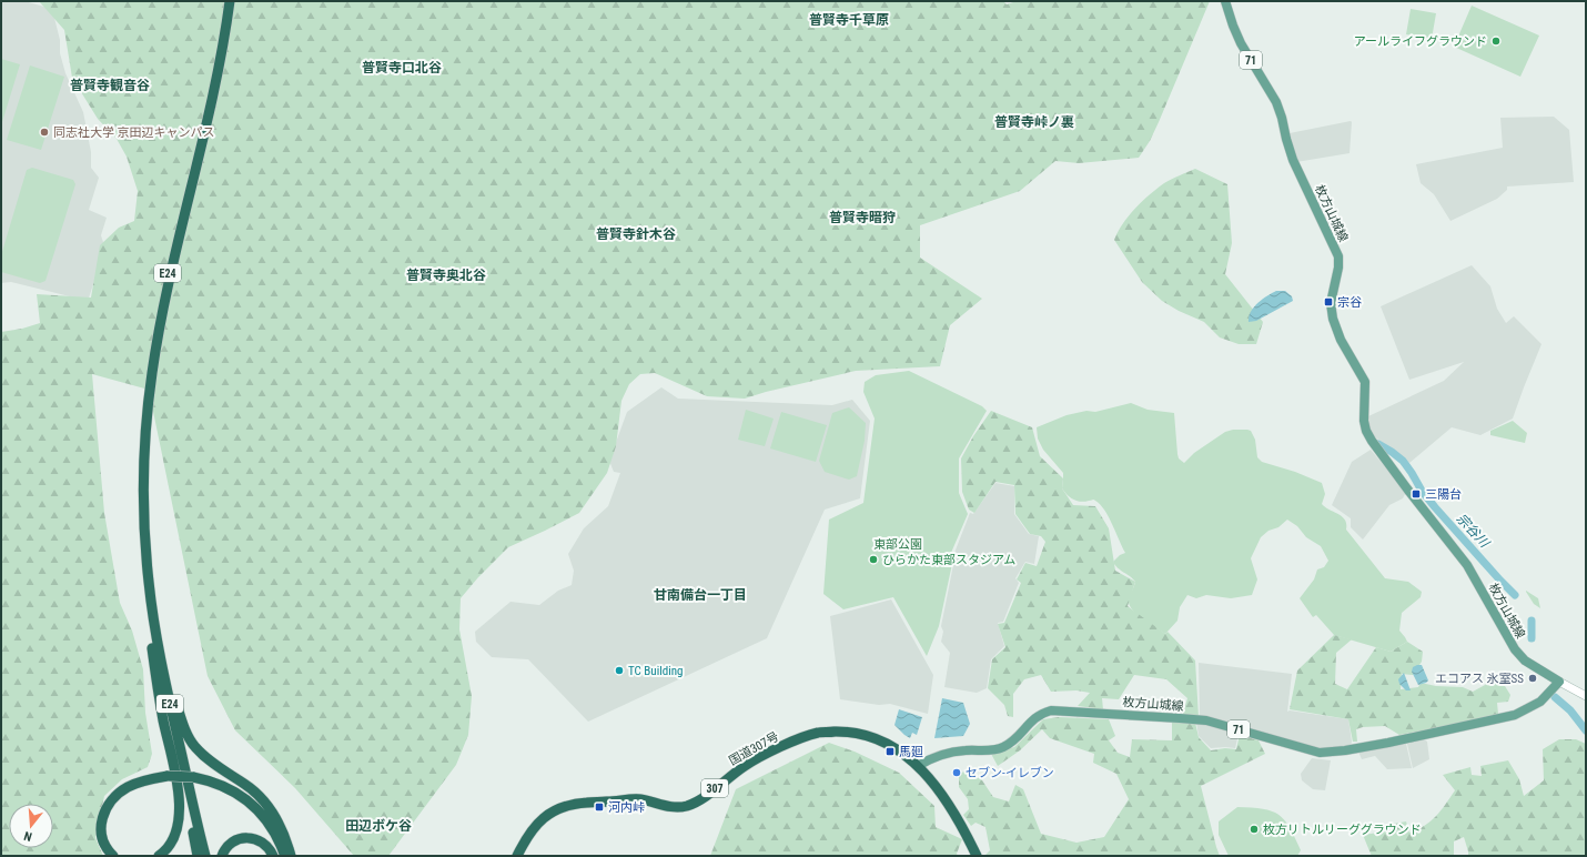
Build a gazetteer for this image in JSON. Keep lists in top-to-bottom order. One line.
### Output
{"streets":{"highway":["E24","国道307号","307"],"main road":["71","枚方山城線"]},"crossings":[["枚方山城線","国道307号"]],"districts":["普賢寺千草原","普賢寺口北谷","普賢寺観音谷","普賢寺峠ノ裏","普賢寺暗狩","普賢寺針木谷","普賢寺奥北谷","甘南備台一丁目","田辺ボケ谷"],"water":["宗谷川"],"parks":["東部公園"],"places":{"other":["アールライフグラウンド","同志社大学 京田辺キャンパス","ひらかた東部スタジアム","TC Building","エコアス 氷室SS","セブン-イレブン","枚方リトルリーググラウンド"],"transit":["宗谷","三陽台","馬廻","河内峠"]},"north":"bottom"}
